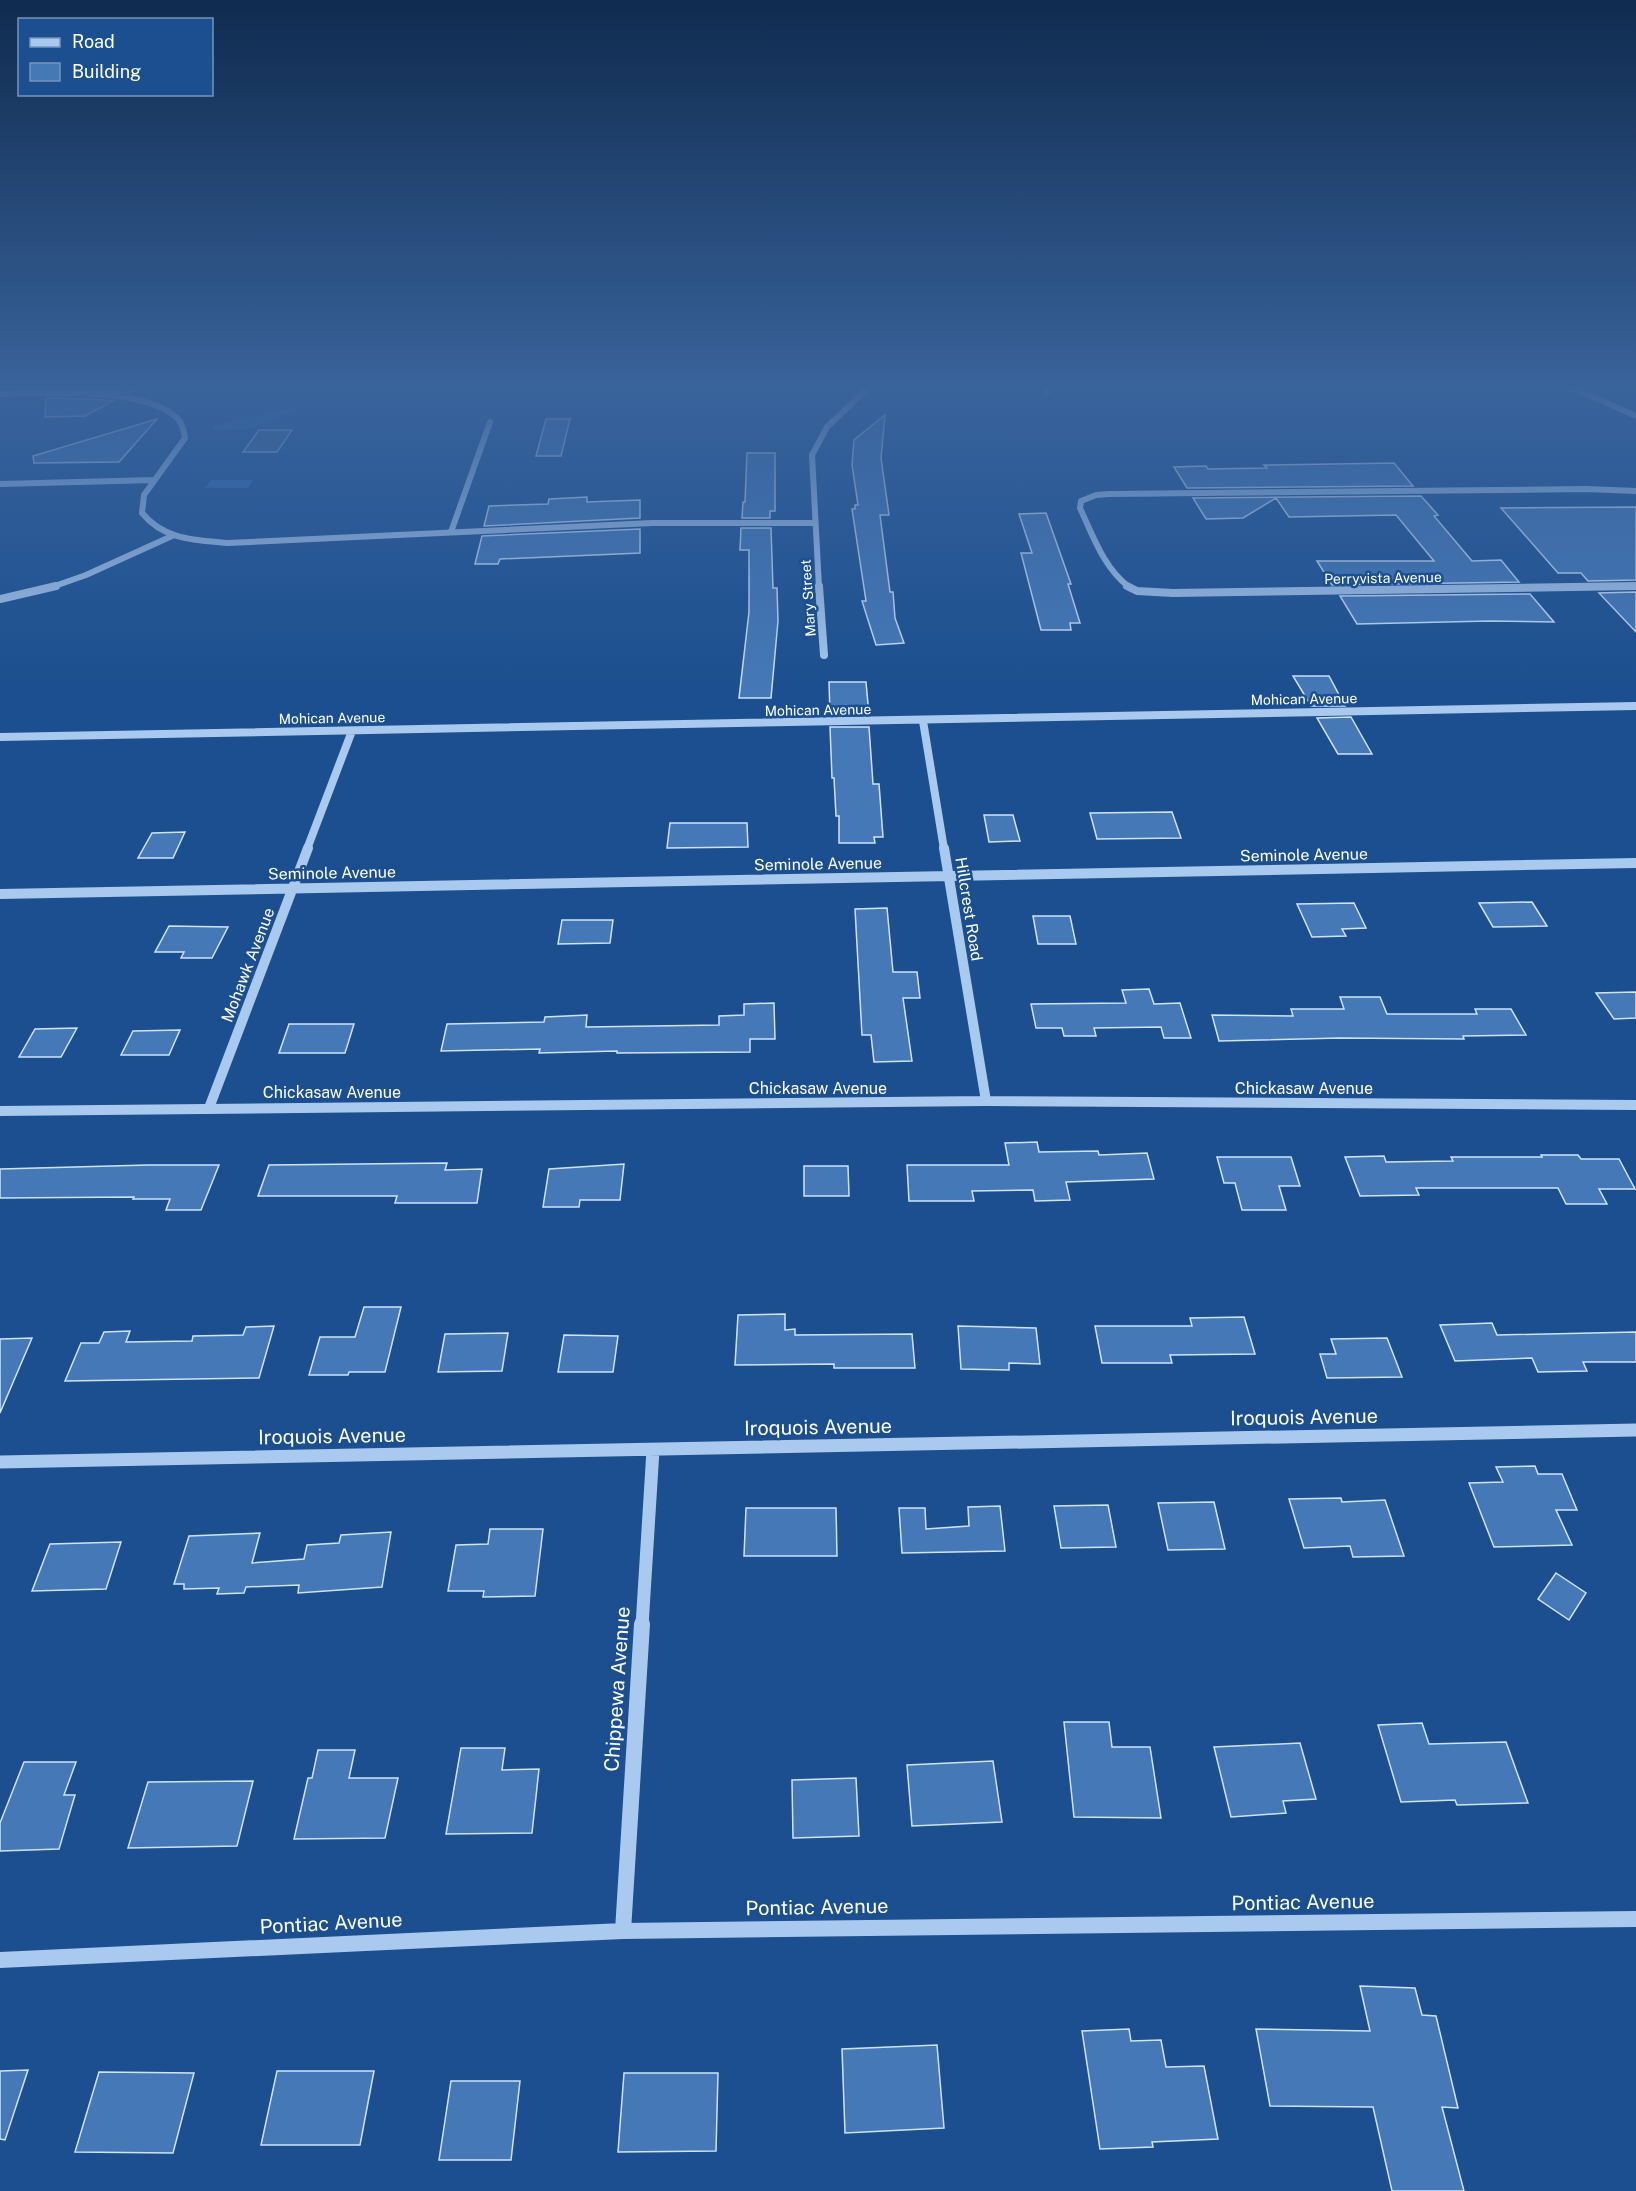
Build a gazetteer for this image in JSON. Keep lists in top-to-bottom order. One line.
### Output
{"streets":{"street":["Perryvista Avenue","Mary Street","Mohican Avenue","Seminole Avenue","Hillcrest Road","Mohawk Avenue","Chickasaw Avenue","Iroquois Avenue","Chippewa Avenue","Pontiac Avenue"]},"crossings":[["Mohican Avenue","Hillcrest Road"],["Mohican Avenue","Mohawk Avenue"],["Seminole Avenue","Hillcrest Road"],["Seminole Avenue","Mohawk Avenue"],["Hillcrest Road","Chickasaw Avenue"],["Mohawk Avenue","Chickasaw Avenue"],["Iroquois Avenue","Chippewa Avenue"],["Chippewa Avenue","Pontiac Avenue"]],"legend":["Road","Building"]}
